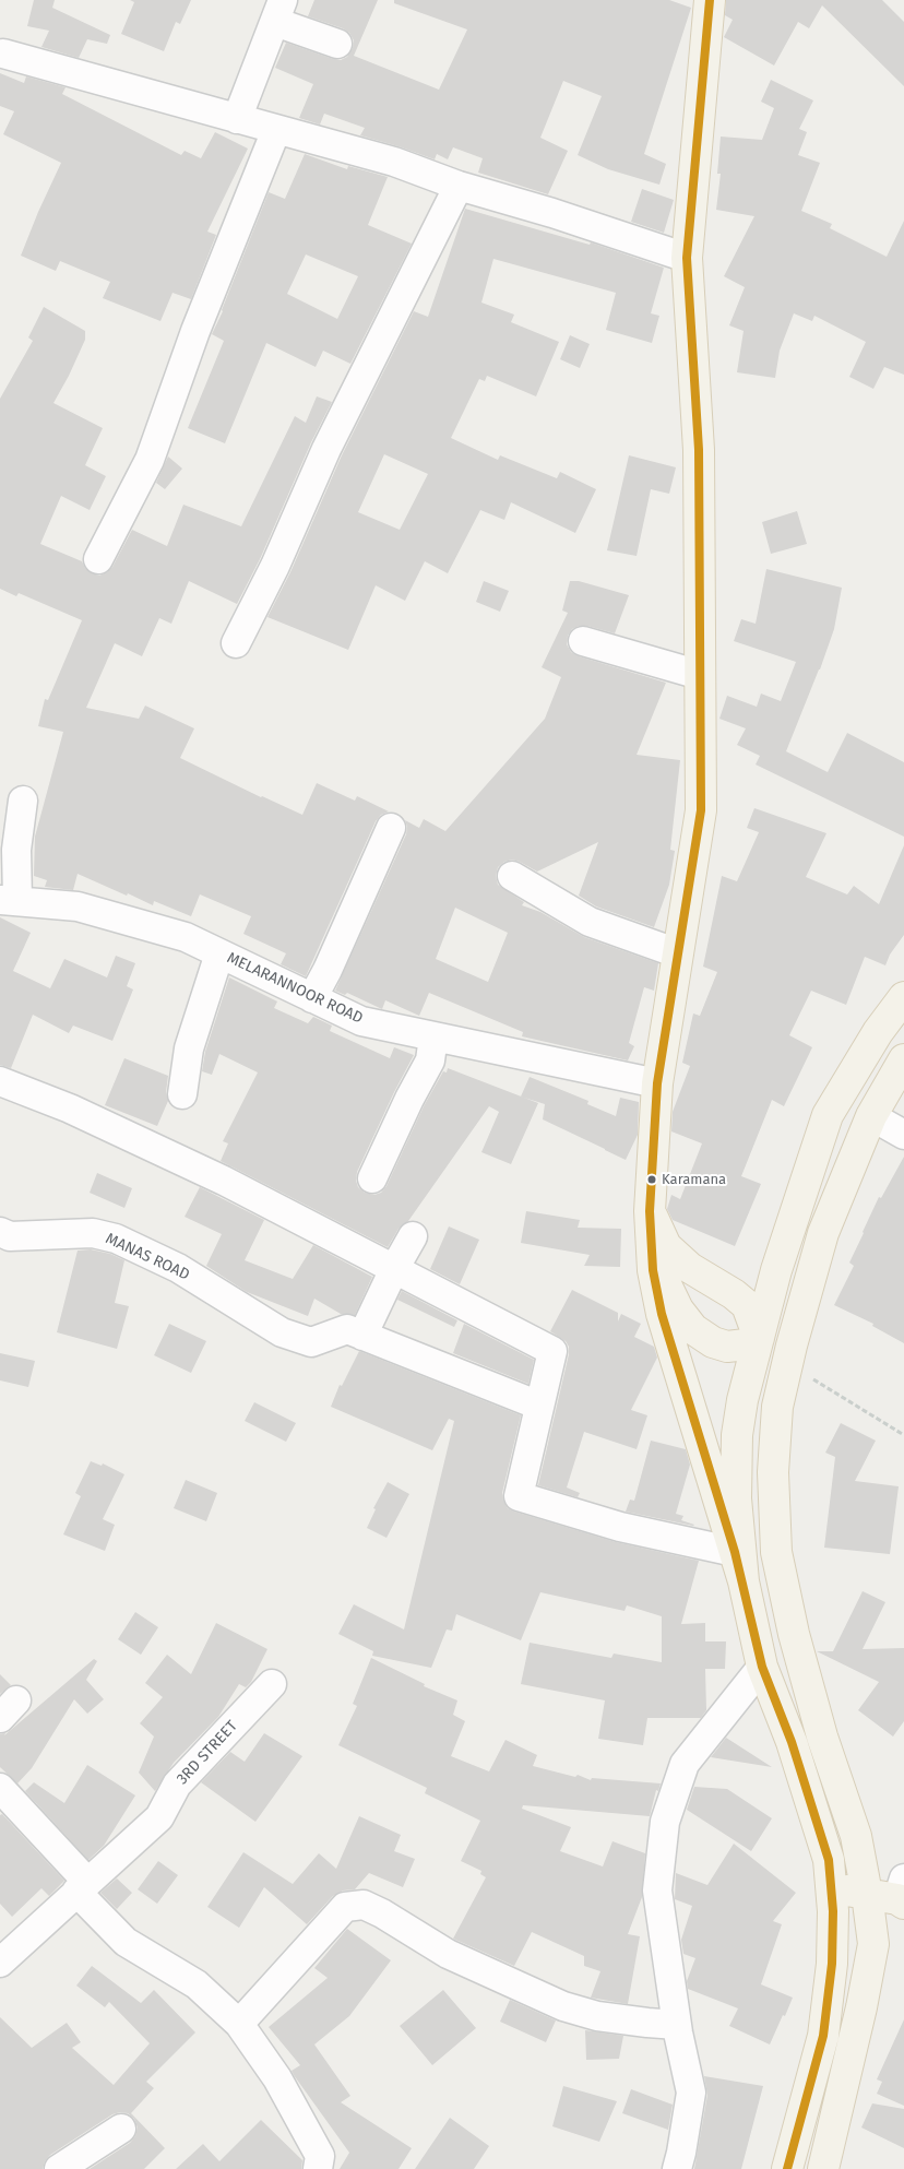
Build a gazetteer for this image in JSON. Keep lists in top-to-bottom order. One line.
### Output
{"streets":{"street":["MELARANNOOR ROAD","MANAS ROAD","3RD STREET"]},"places":["Karamana"]}
